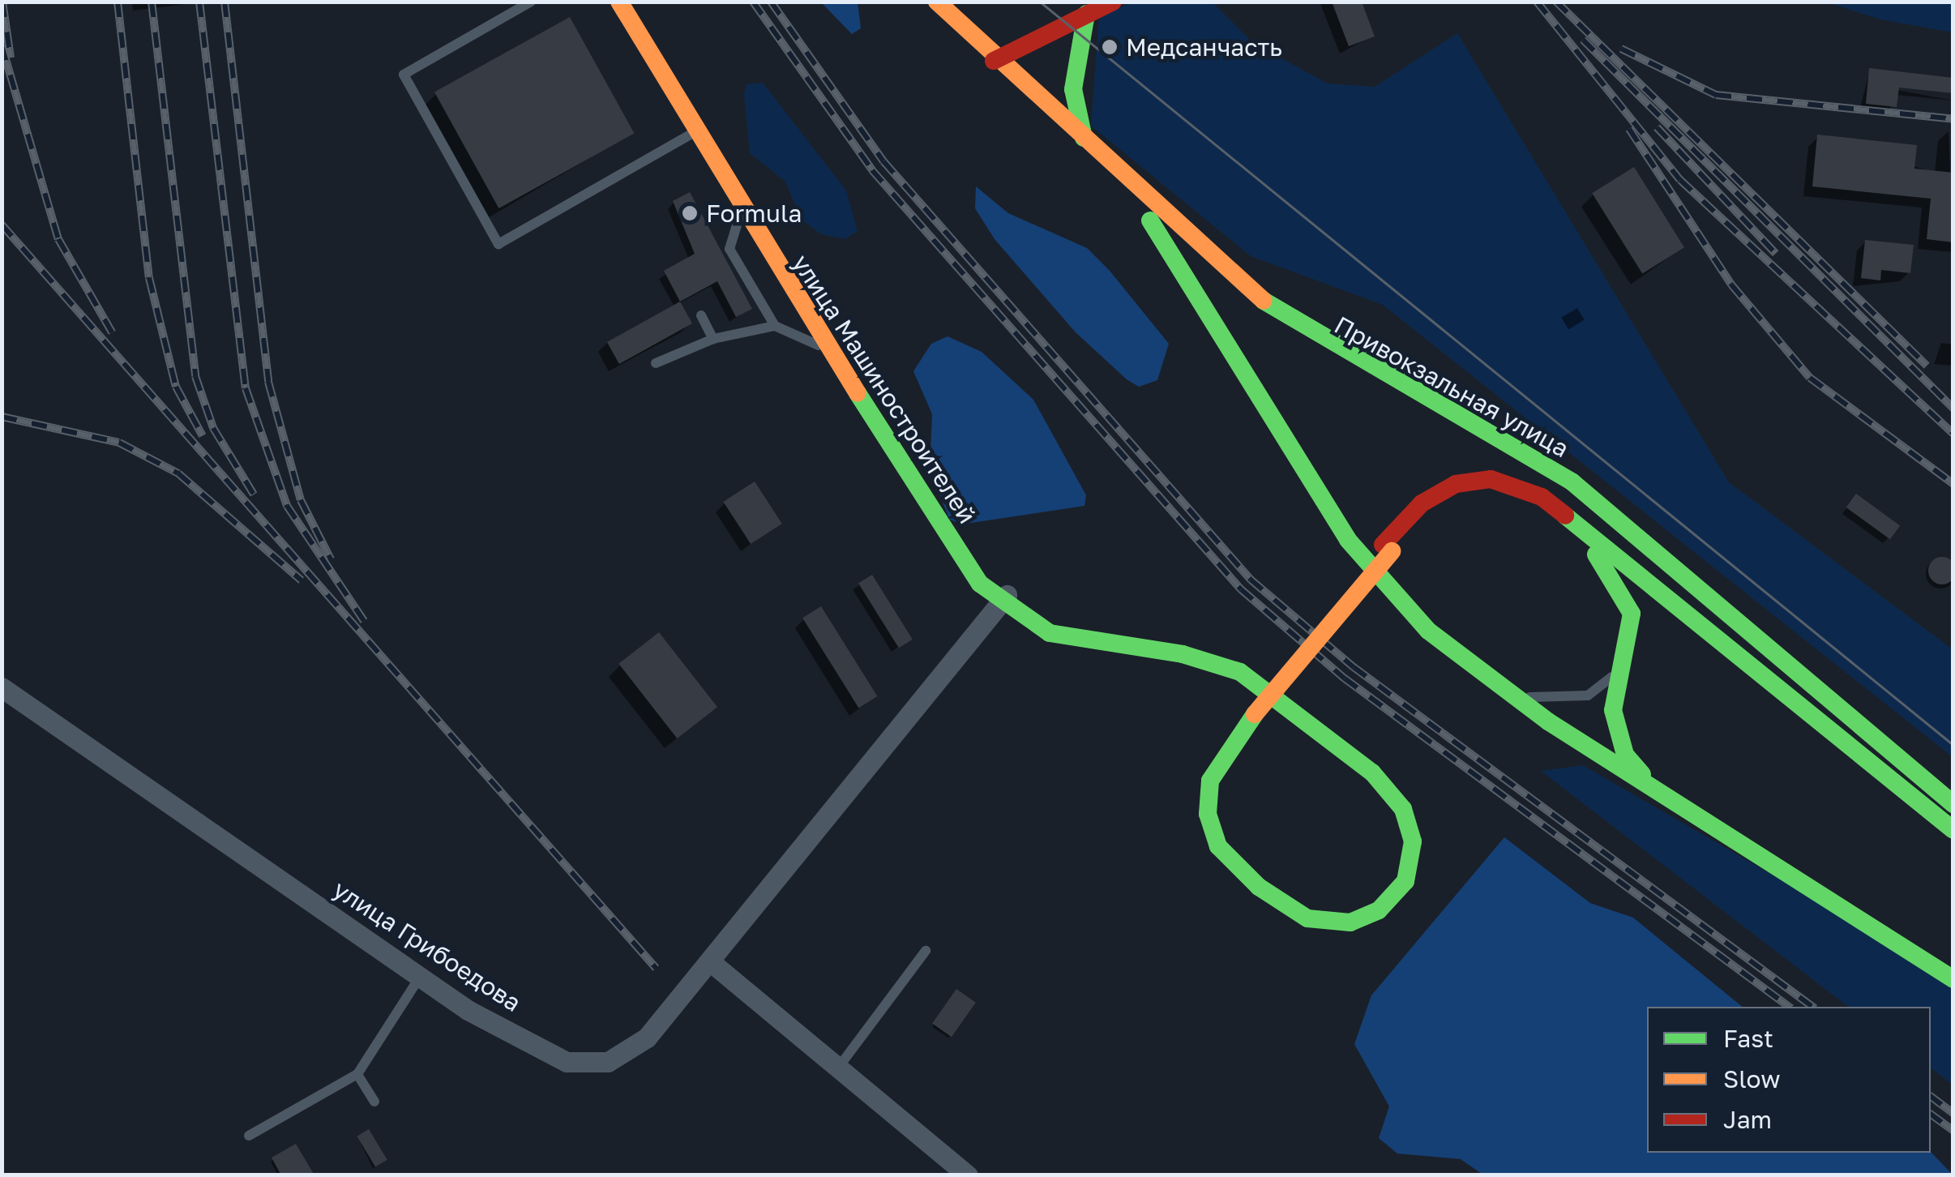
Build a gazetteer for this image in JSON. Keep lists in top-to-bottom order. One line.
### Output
{"streets":{"main road":["Привокзальная улица","улица Машиностроителей"],"street":["улица Грибоедова"]},"crossings":[["улица Машиностроителей","улица Грибоедова"]],"places":["Медсанчасть","Formula"],"legend":["Fast","Slow","Jam"]}
